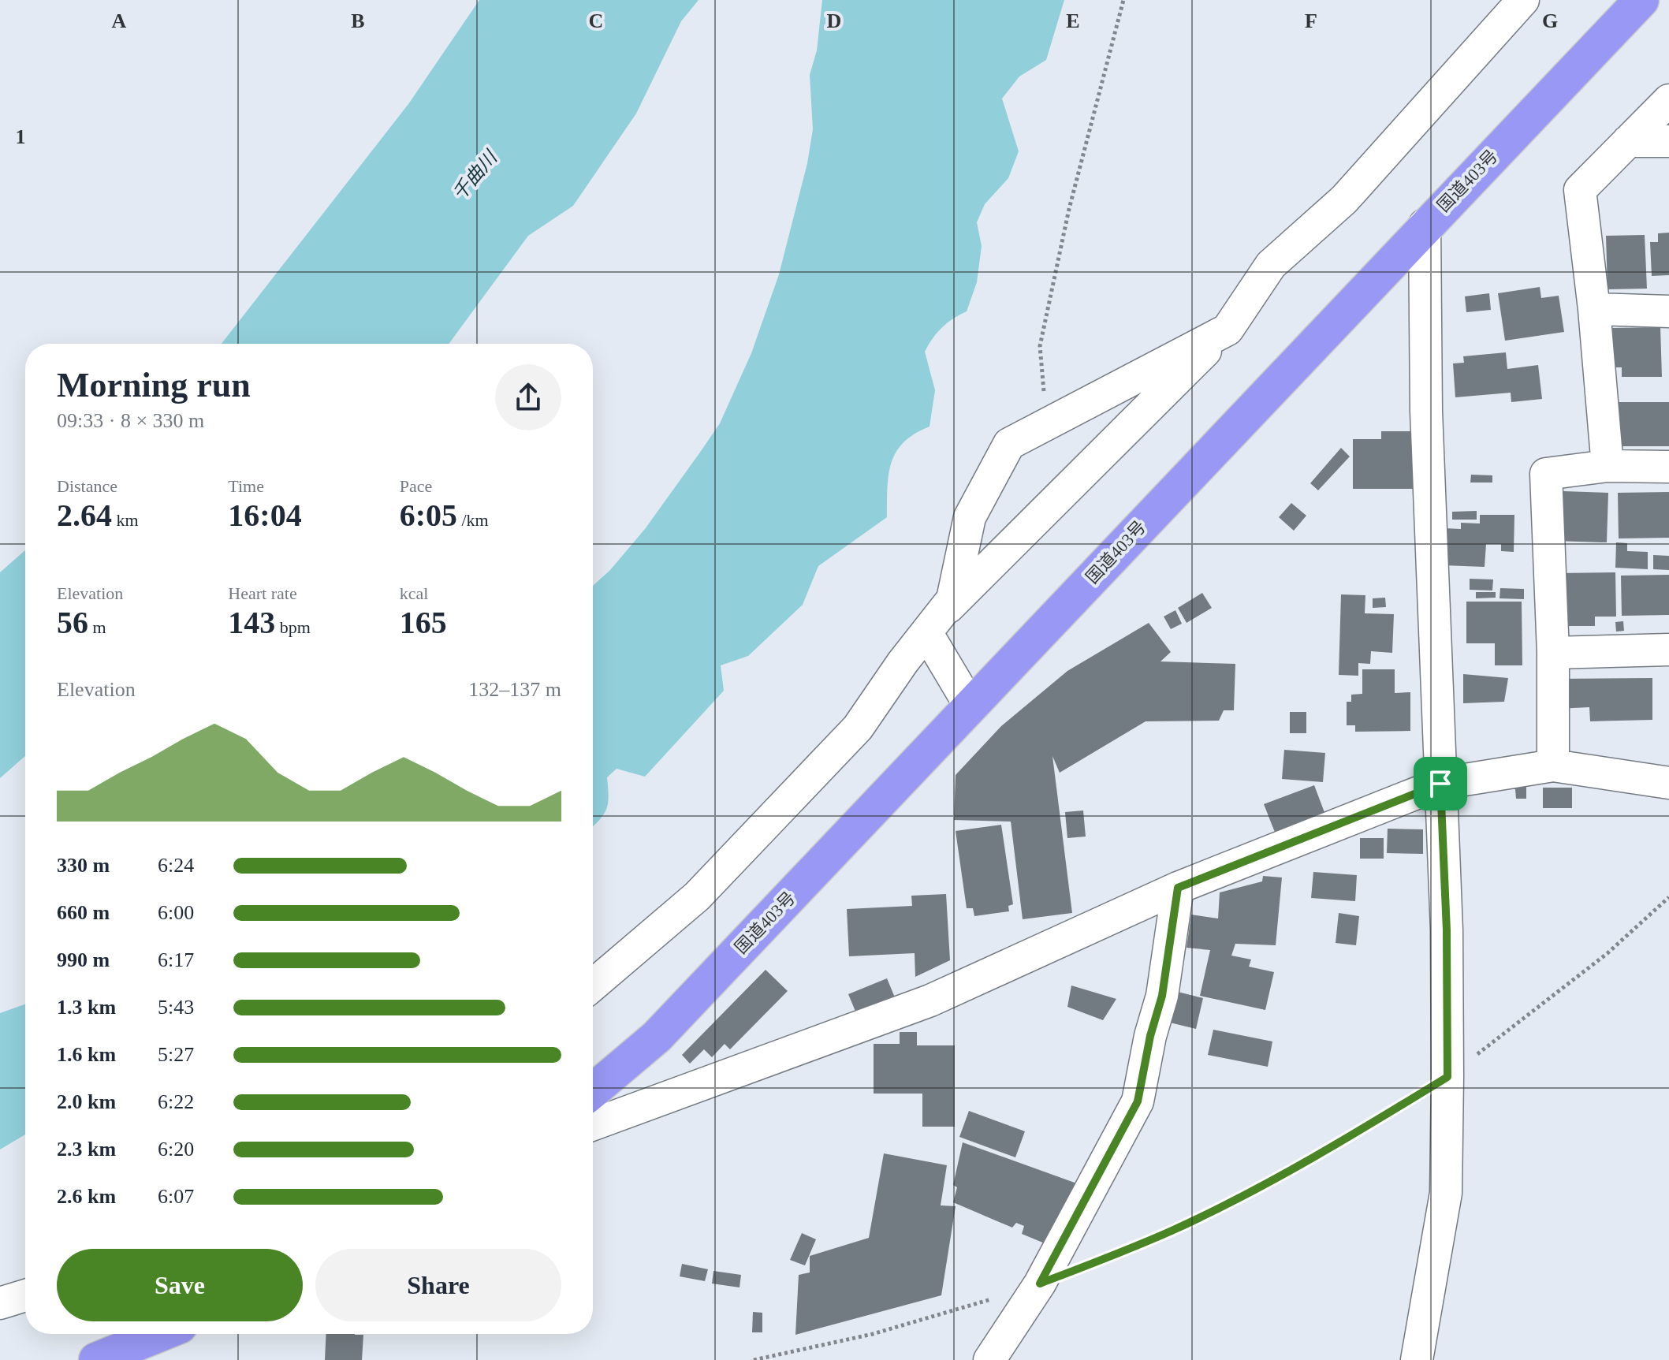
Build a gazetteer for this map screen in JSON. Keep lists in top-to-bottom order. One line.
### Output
{"streets":{"highway":["国道403号"]},"water":["千曲川"],"page":{"heading":["Morning run","09:33 · 8 × 330 m"],"stats":[["Distance","2.64 km"],["Time","16:04"],["Pace","6:05 /km"],["Elevation","56 m"],["Heart rate","143 bpm"],["kcal","165"]],"chart":["Elevation","132–137 m"],"list":[{"name":"330 m","note":"6:24"},{"name":"660 m","note":"6:00"},{"name":"990 m","note":"6:17"},{"name":"1.3 km","note":"5:43"},{"name":"1.6 km","note":"5:27"},{"name":"2.0 km","note":"6:22"},{"name":"2.3 km","note":"6:20"},{"name":"2.6 km","note":"6:07"}],"buttons":["Save","Share"]},"grid":{"columns":["A","B","C","D","E","F","G"],"rows":["1"]}}
